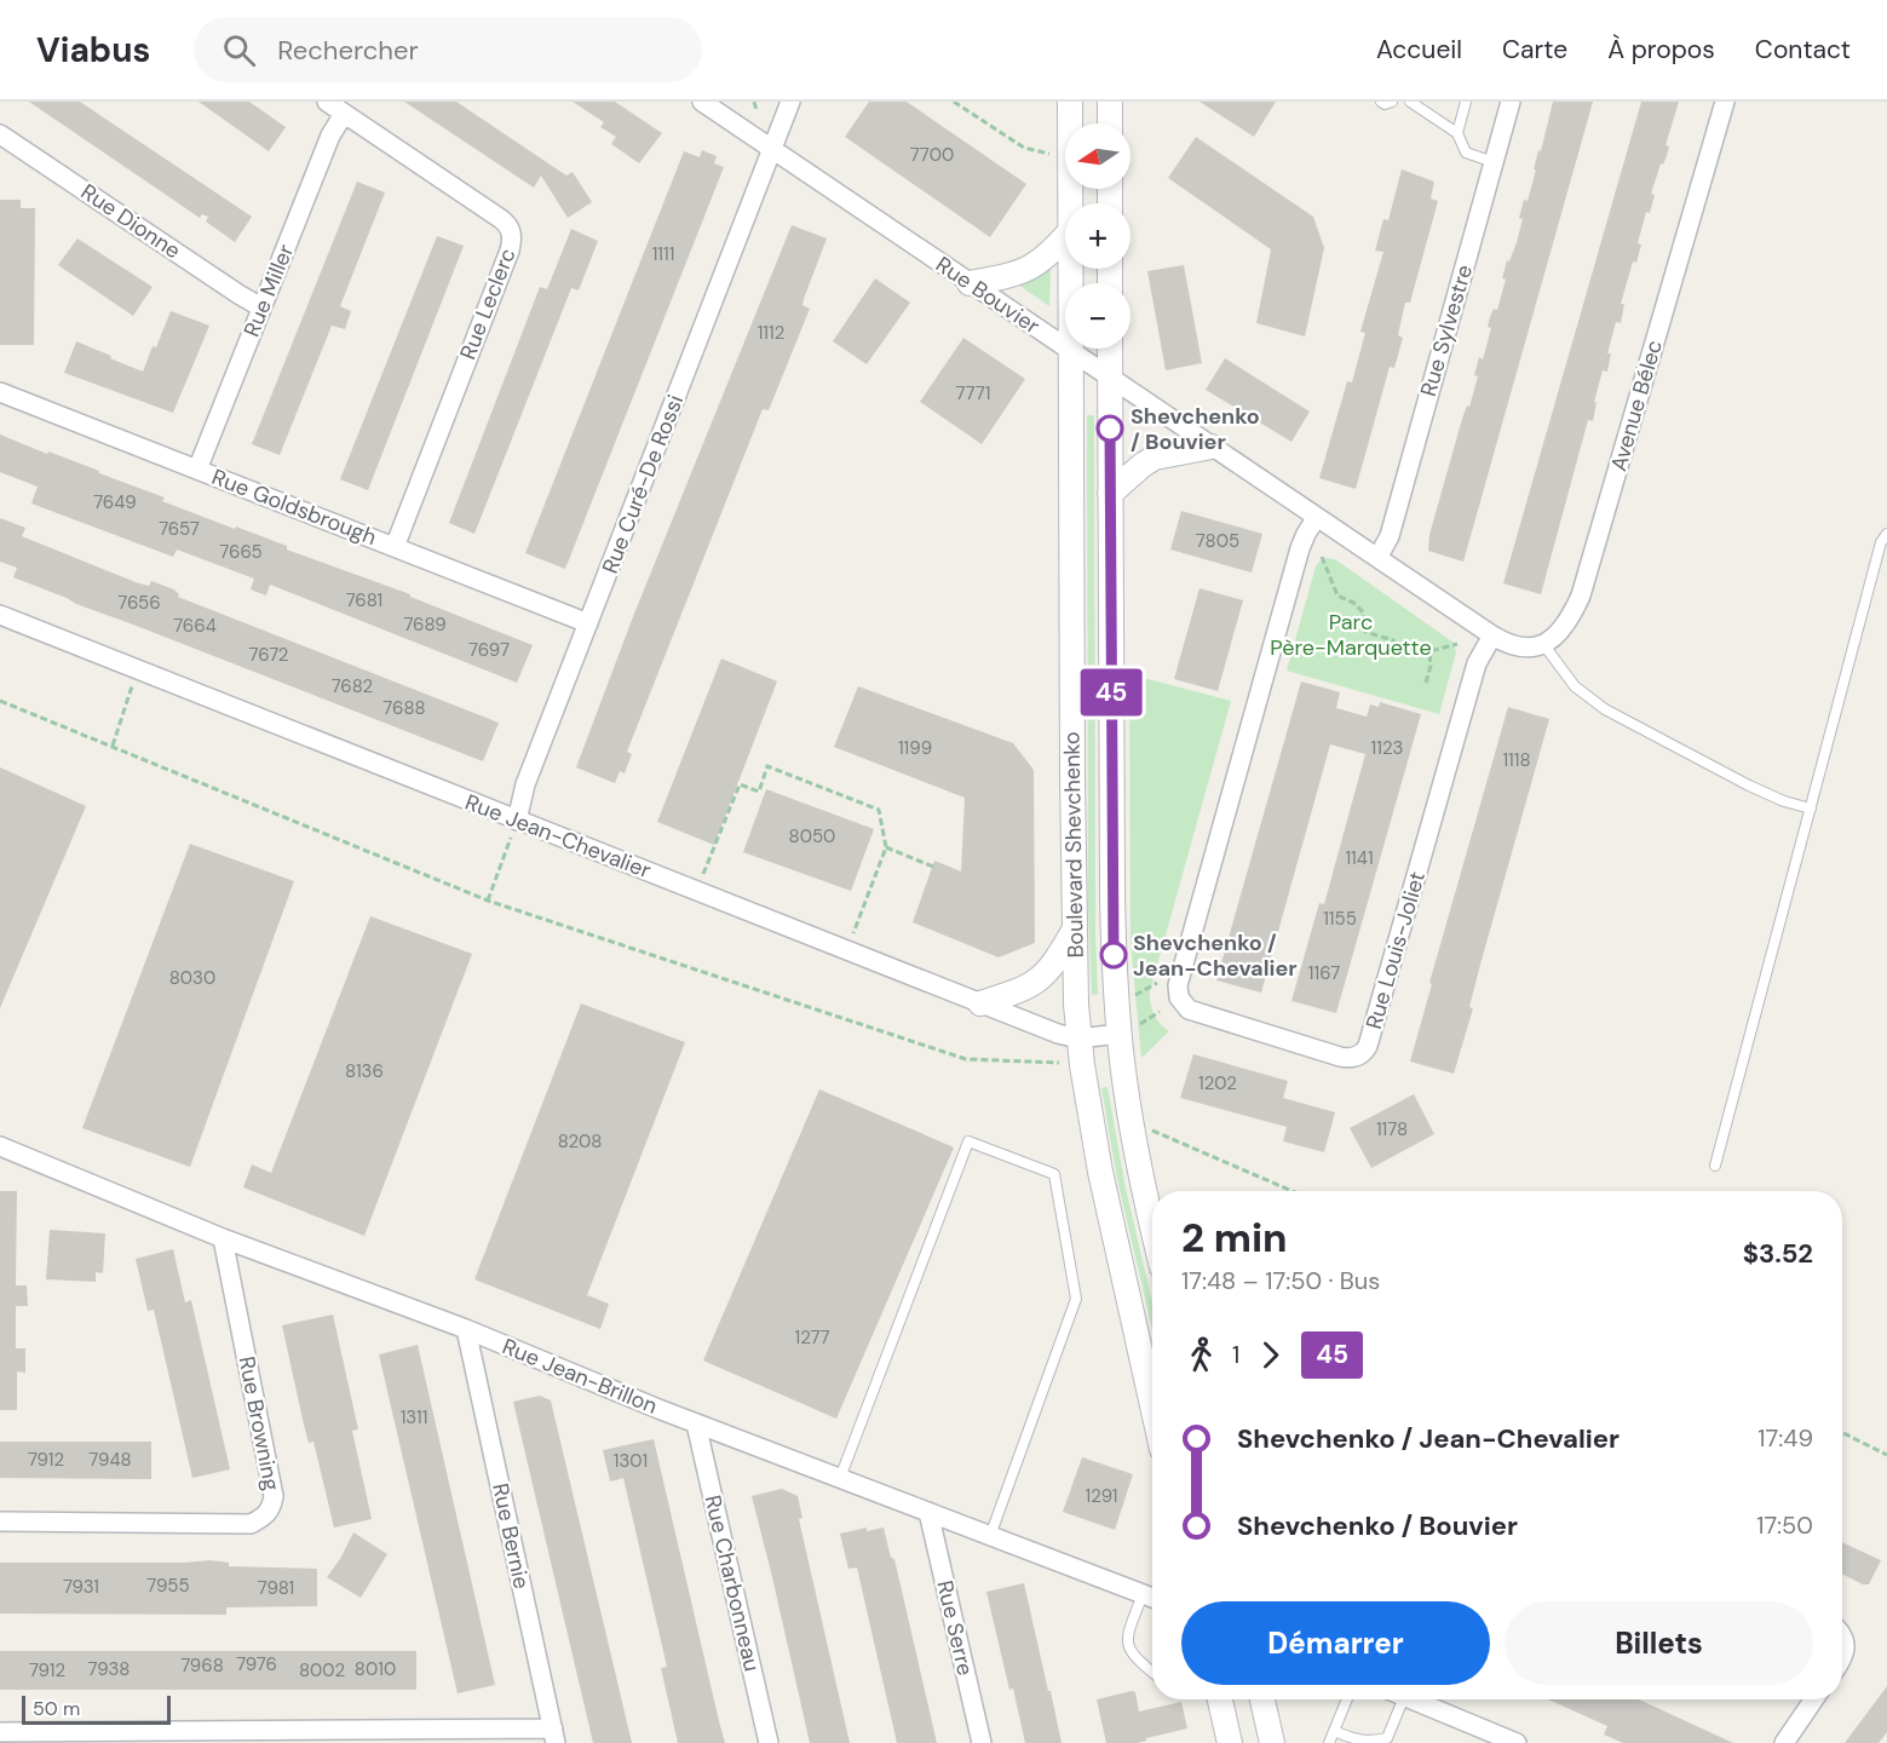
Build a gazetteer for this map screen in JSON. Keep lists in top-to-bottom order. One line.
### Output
{"streets":{"street":["Rue Dionne","Rue Miller","Rue Bouvier","Rue Leclerc","Rue Sylvestre","Avenue Bélec","Rue Curé-De Rossi","Rue Goldsbrough","Rue Jean-Chevalier","Boulevard Shevchenko","Rue Louis-Joliet","Rue Jean-Brillon","Rue Browning","Rue Bernie","Rue Charbonneau","Rue Serre"]},"crossings":[["Rue Dionne","Rue Miller"],["Rue Miller","Rue Leclerc"],["Rue Miller","Rue Goldsbrough"],["Rue Bouvier","Rue Sylvestre"],["Rue Bouvier","Rue Curé-De Rossi"],["Rue Bouvier","Boulevard Shevchenko"],["Rue Bouvier","Rue Louis-Joliet"],["Rue Leclerc","Rue Goldsbrough"],["Rue Curé-De Rossi","Rue Goldsbrough"],["Rue Curé-De Rossi","Rue Jean-Chevalier"],["Rue Jean-Chevalier","Boulevard Shevchenko"],["Rue Jean-Brillon","Rue Browning"],["Rue Jean-Brillon","Rue Bernie"],["Rue Jean-Brillon","Rue Charbonneau"],["Rue Jean-Brillon","Rue Serre"]],"parks":["Parc Père-Marquette"],"places":["Shevchenko / Bouvier","Shevchenko / Jean-Chevalier"],"lines":["bus line 45"],"house_numbers":["7700","1111","1112","7771","7649","7657","7805","7665","7681","7656","7689","7664","7697","7672","7682","7688","1199","1123","1118","8050","1141","1155","1167","8030","8136","1202","1178","8208","1277","1311","7912","7948","1301","1291","7955","7931","7981","7976","7968","7938","8010","7912","8002"],"scale_bar":"50 m","north":"left","page":{"header":"Viabus","search":"Rechercher","nav":["Accueil","Carte","À propos","Contact"],"on_map":"45","map_buttons":["+","−"],"heading":["2 min","17:48 – 17:50 · Bus","$3.52"],"legs":["1","45"],"list":[{"name":"Shevchenko / Jean-Chevalier","value":"17:49"},{"name":"Shevchenko / Bouvier","value":"17:50"}],"buttons":["Démarrer","Billets"],"scale":"50 m"}}
